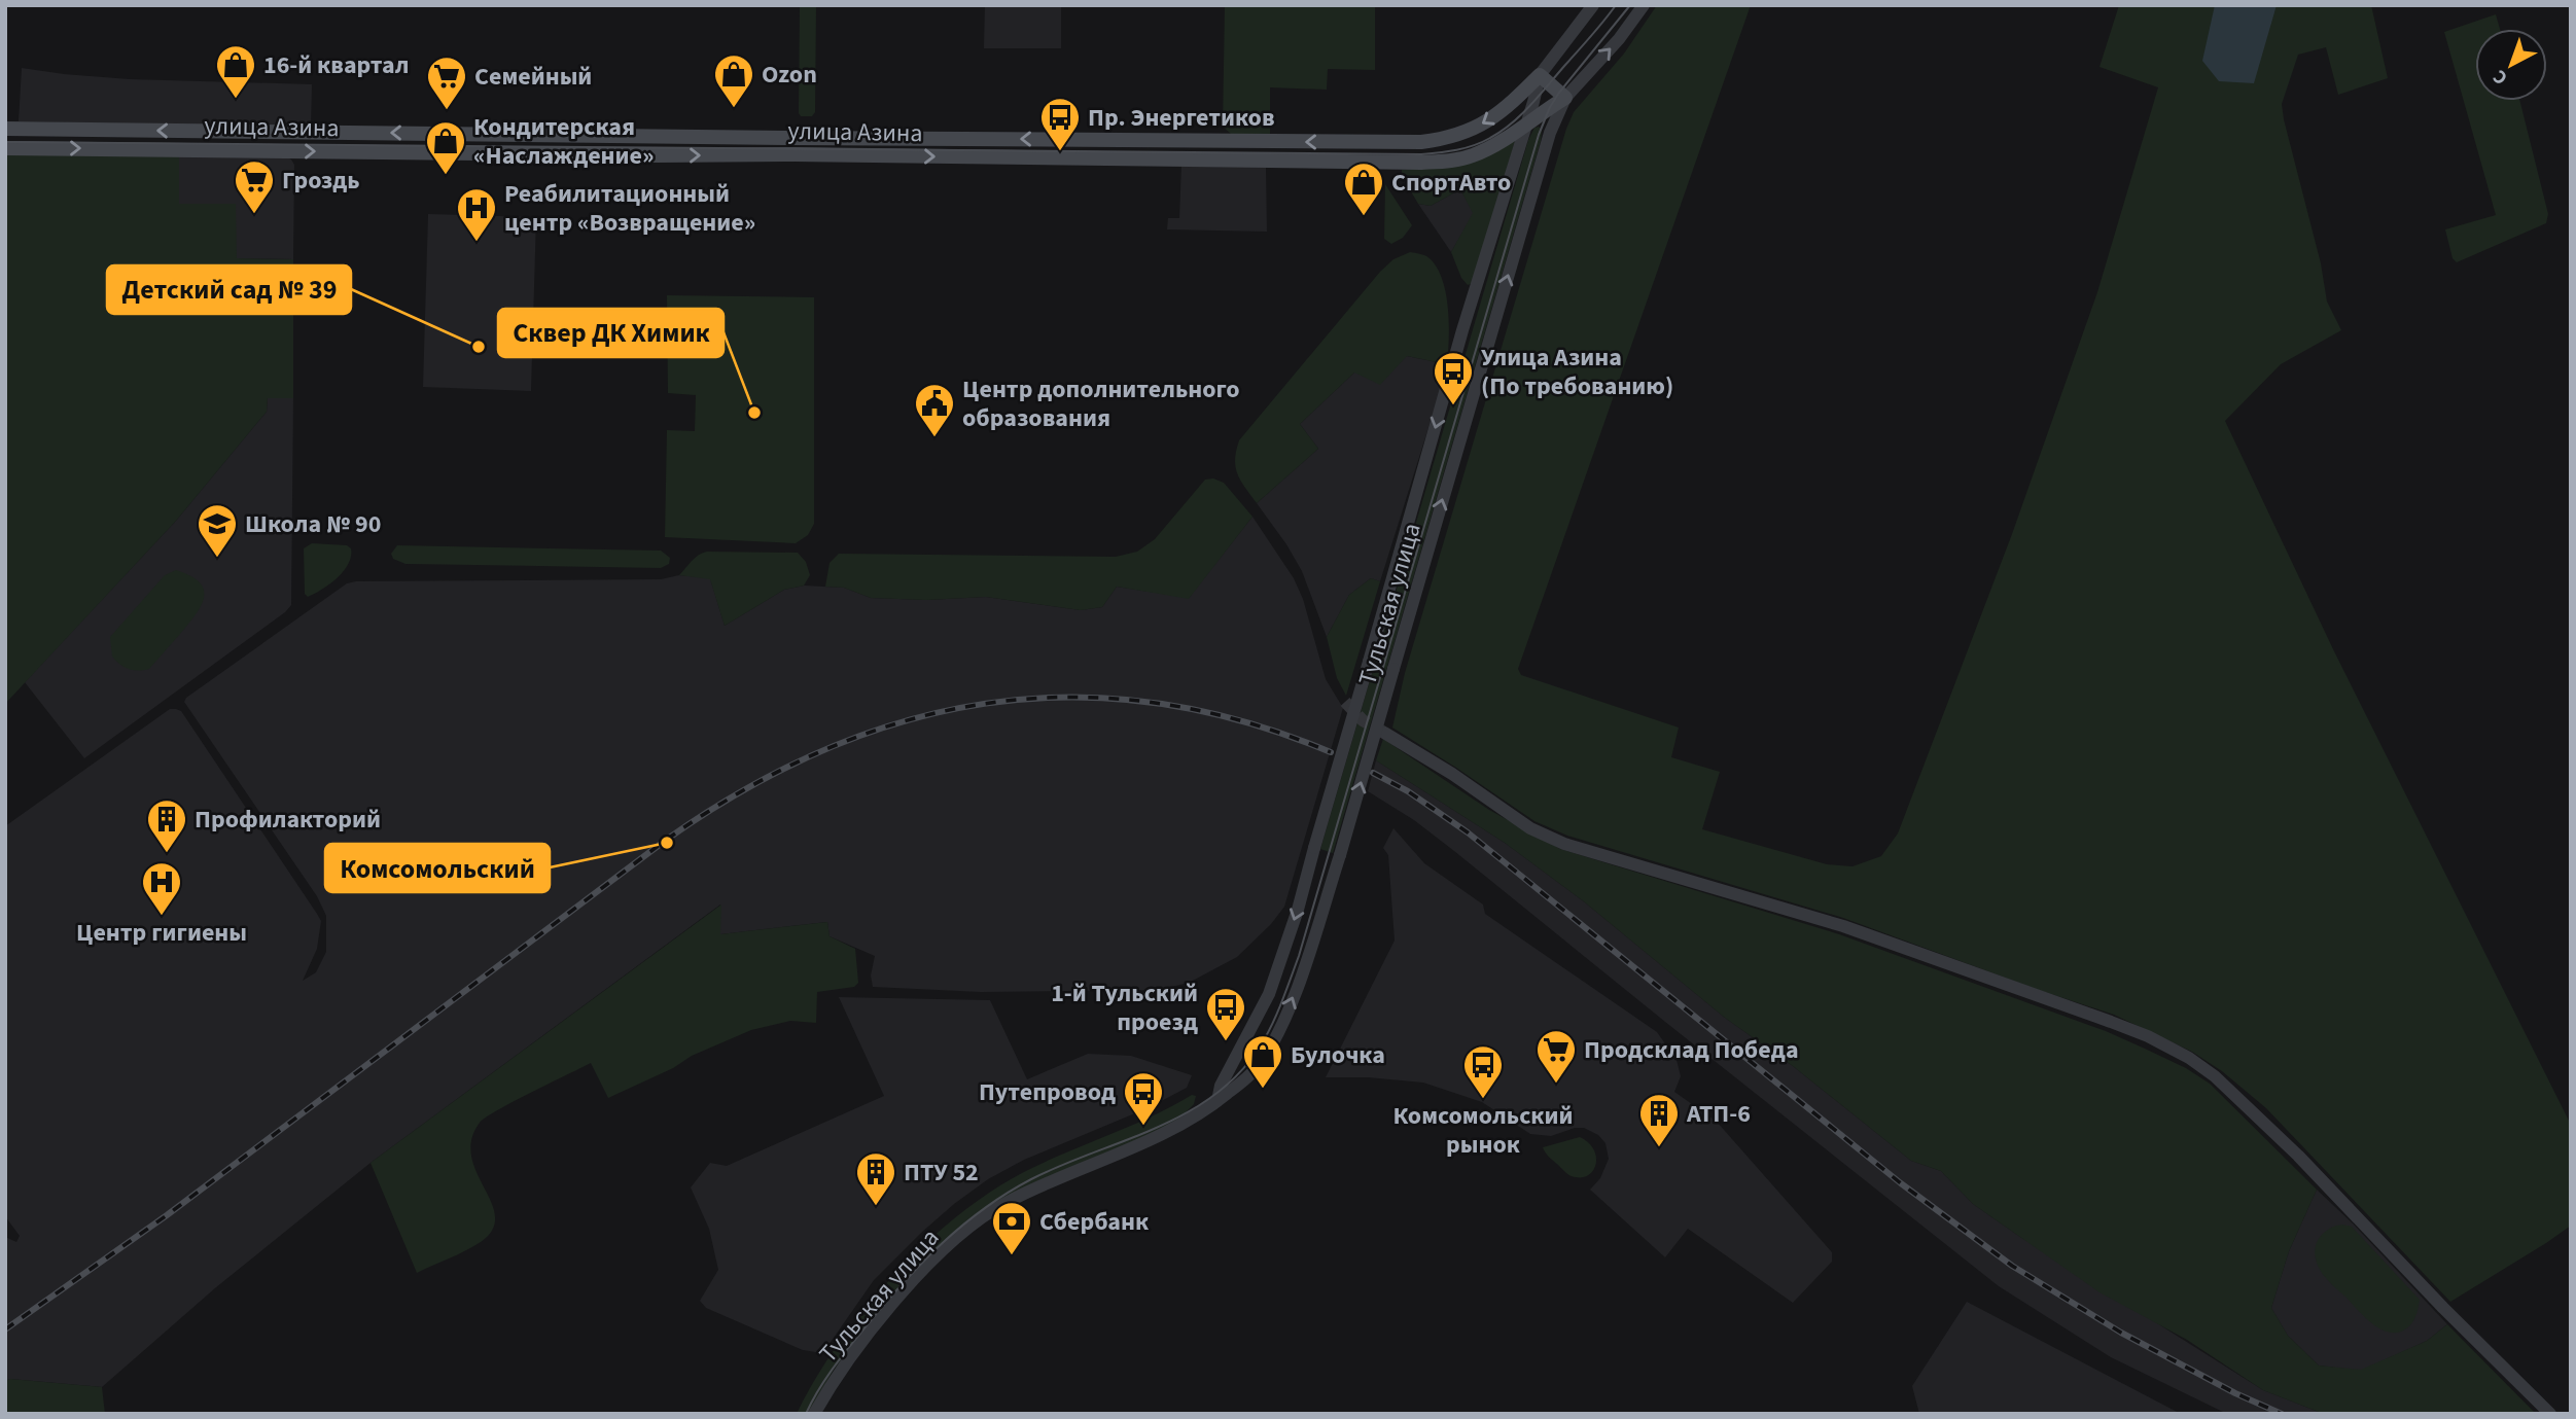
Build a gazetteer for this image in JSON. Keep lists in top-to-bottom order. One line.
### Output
{"streets":{"main road":["улица Азина"],"street":["Тульская улица"]},"crossings":[["улица Азина","Тульская улица"]],"places":{"shop":["16-й квартал","Ozon","Кондитерская «Наслаждение»","СпортАвто","Булочка"],"supermarket":["Семейный","Гроздь","Продсклад Победа"],"bus stop":["Пр. Энергетиков","Улица Азина (По требованию)","1-й Тульский проезд","Комсомольский рынок","Путепровод"],"hospital":["Реабилитационный центр «Возвращение»","Центр гигиены"],"other":["Детский сад № 39","Сквер ДК Химик","Комсомольский"],"public building":["Центр дополнительного образования"],"school or university":["Школа № 90"],"building":["Профилакторий","АТП-6","ПТУ 52"],"bank":["Сбербанк"]},"north":"bottom left"}
